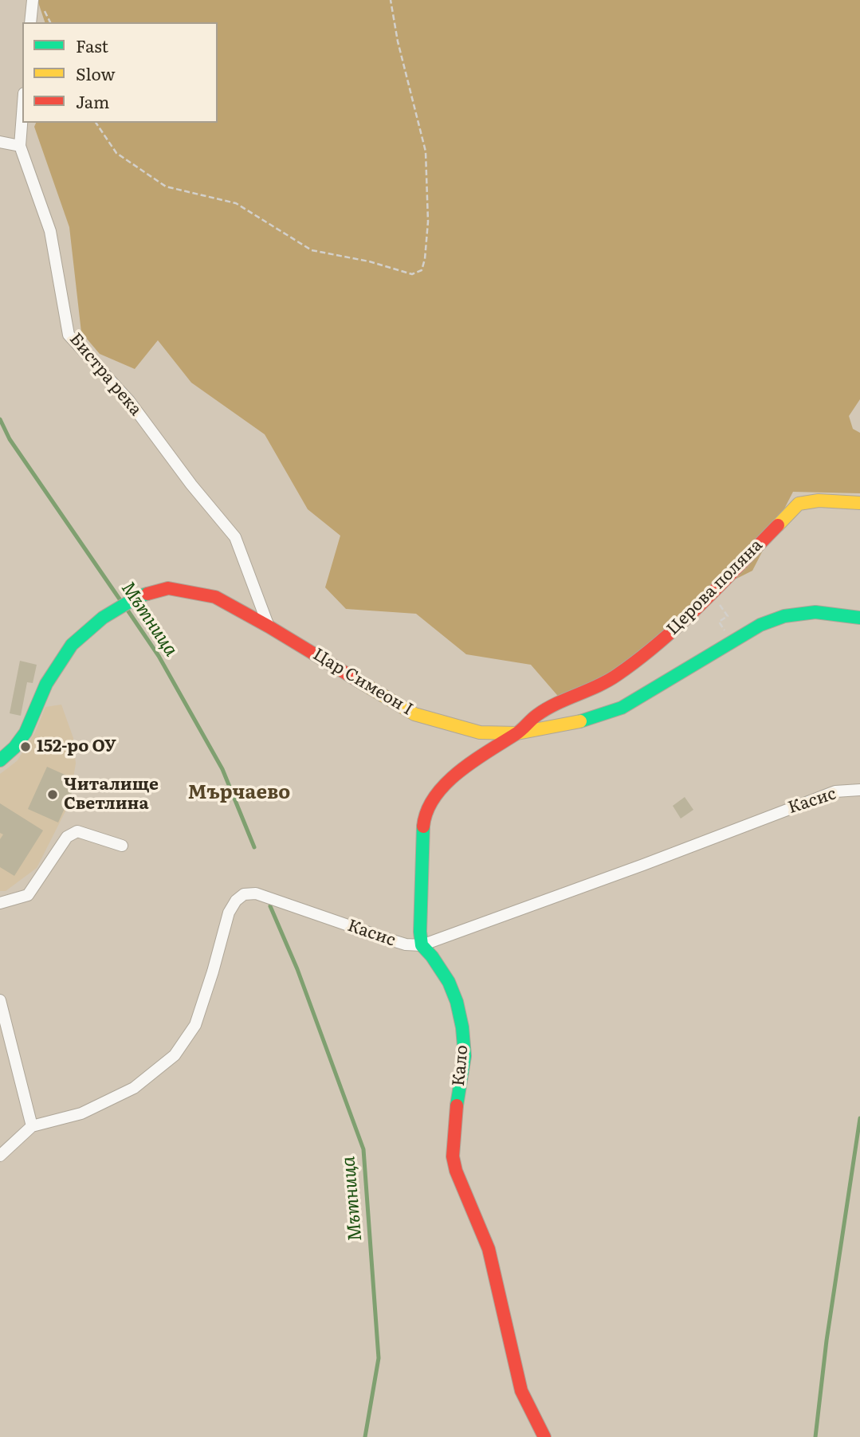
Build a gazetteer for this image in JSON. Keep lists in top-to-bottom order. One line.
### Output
{"streets":{"street":["Бистра река","Церова поляна","Цар Симеон I","Касис","Кало"]},"crossings":[["Бистра река","Цар Симеон I"],["Церова поляна","Цар Симеон I"],["Касис","Кало"]],"districts":["Мърчаево"],"water":["Мътница"],"places":["152-ро ОУ","Читалище Светлина"],"legend":["Fast","Slow","Jam"]}
